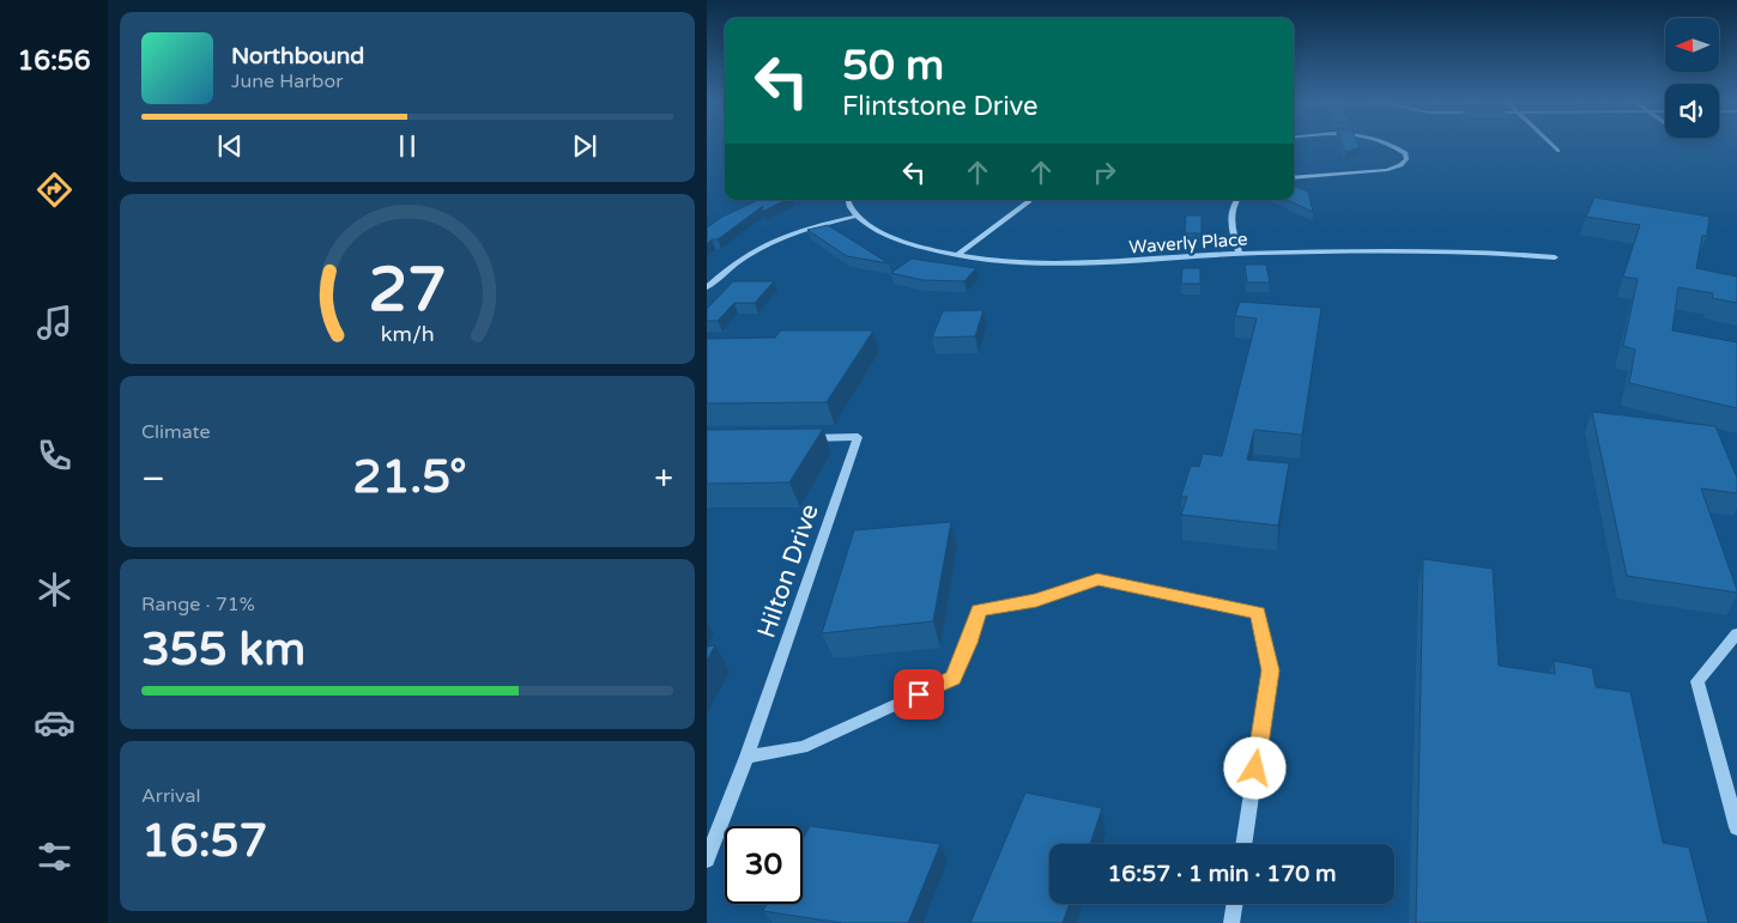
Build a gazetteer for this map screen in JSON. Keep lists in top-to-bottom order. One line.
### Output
{"streets":{"street":["Waverly Place","Hilton Drive"]},"north":"left","page":{"tabs":"16:56","turn":["50 m","Flintstone Drive"],"song":["Northbound","June Harbor"],"tile":["Climate",["Range · 71%","355 km"],["Arrival","16:57"]],"heat":["−","21.5°","+"],"limit":"30","trip":"16:57 · 1 min · 170 m","gauge":["27","km/h"]}}
